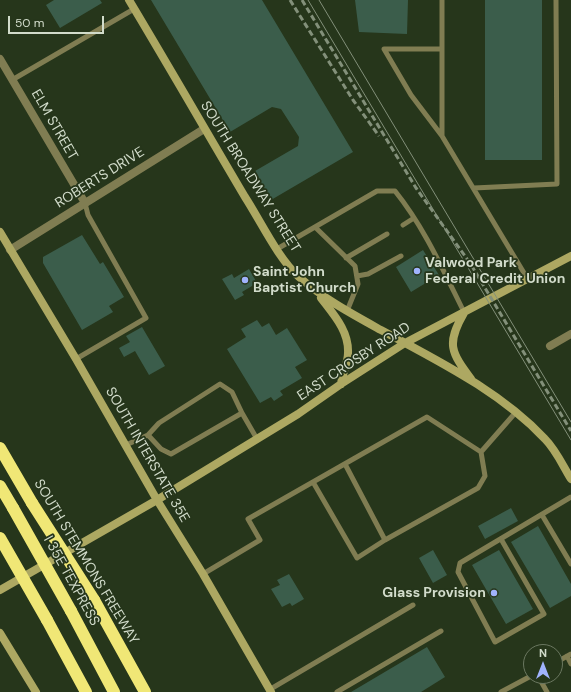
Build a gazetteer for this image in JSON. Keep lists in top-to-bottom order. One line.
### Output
{"streets":{"highway":["SOUTH STEMMONS FREEWAY","I 35E TEXPRESS"],"street":["ELM STREET","SOUTH BROADWAY STREET","ROBERTS DRIVE","EAST CROSBY ROAD","SOUTH INTERSTATE 35E"]},"crossings":[["ELM STREET","ROBERTS DRIVE"],["SOUTH BROADWAY STREET","ROBERTS DRIVE"],["SOUTH BROADWAY STREET","EAST CROSBY ROAD"],["ROBERTS DRIVE","SOUTH INTERSTATE 35E"],["EAST CROSBY ROAD","SOUTH INTERSTATE 35E"]],"places":["Valwood Park Federal Credit Union","Saint John Baptist Church","Glass Provision"],"scale_bar":"50 m","north":"top"}
